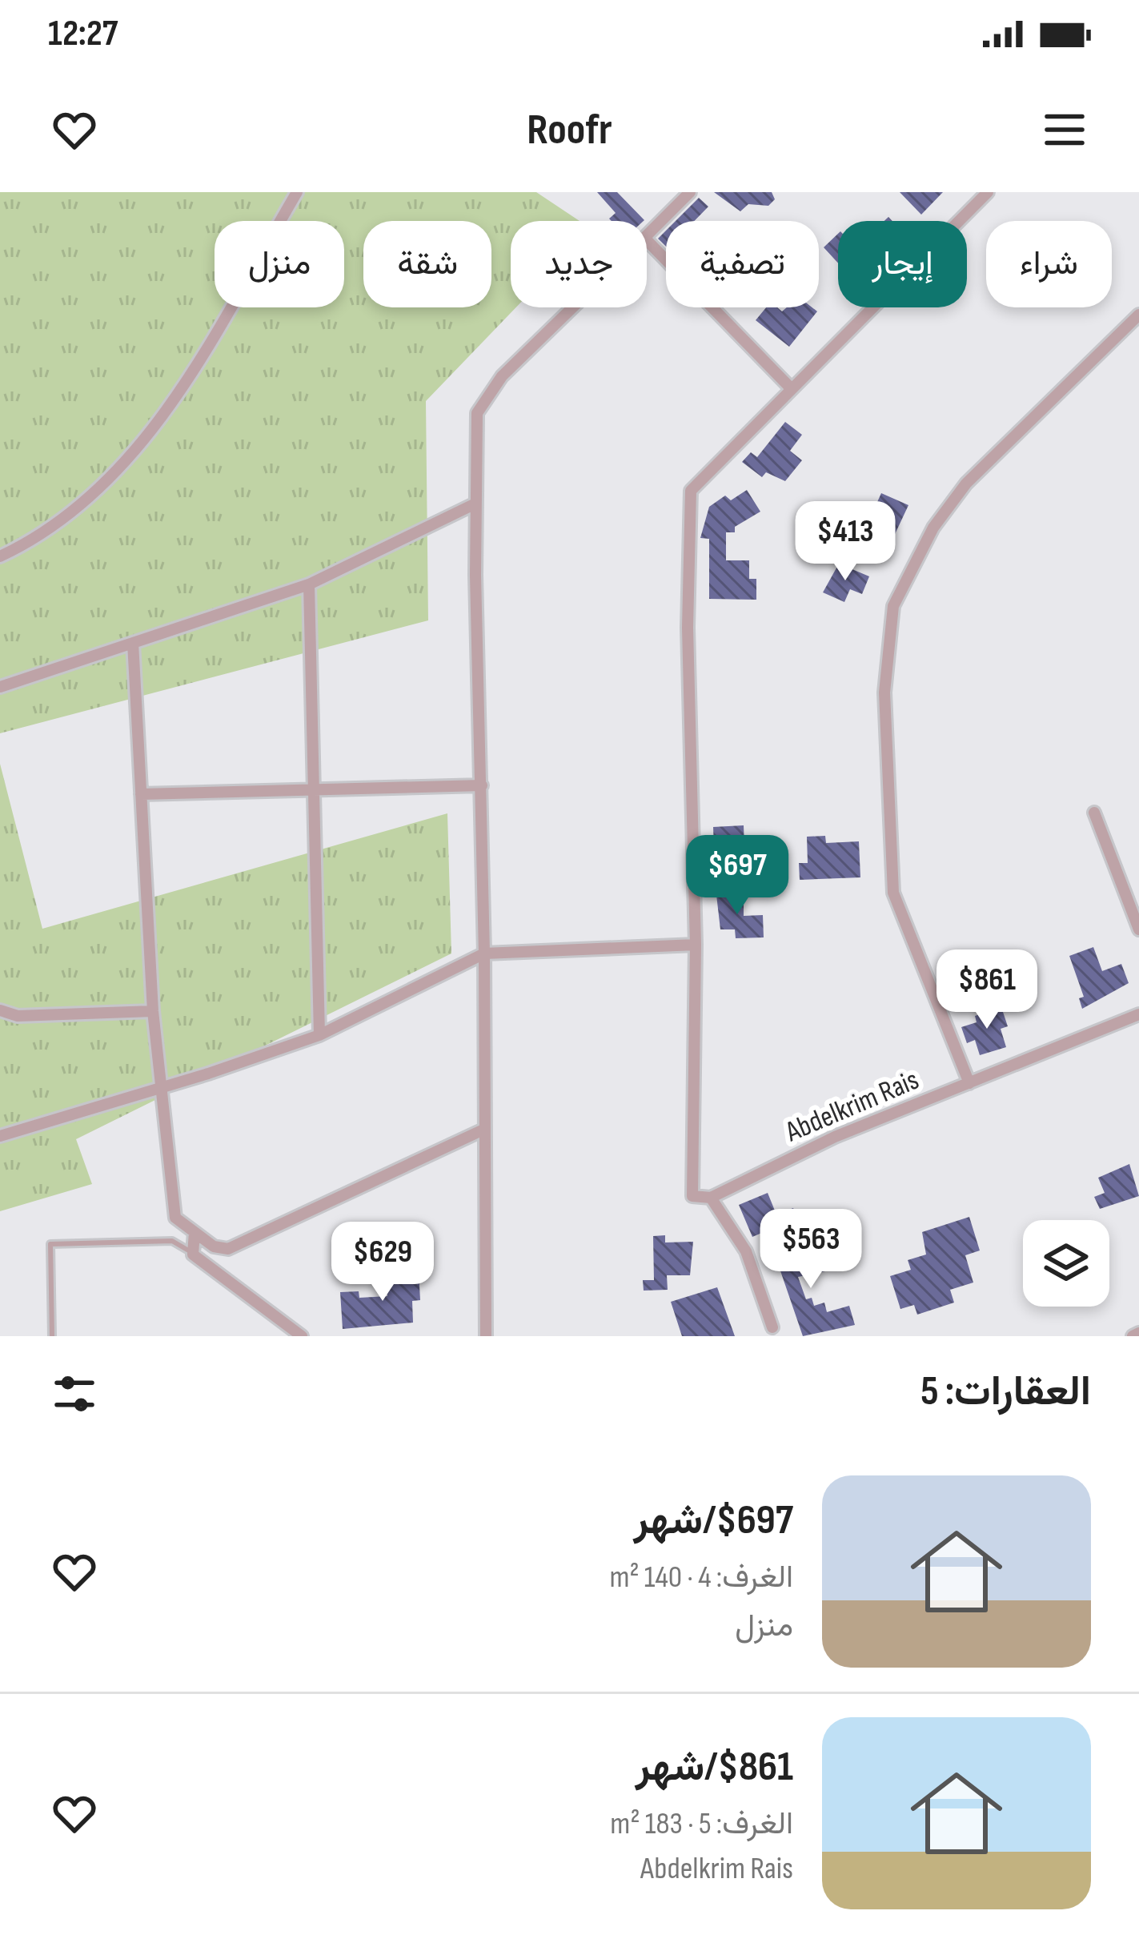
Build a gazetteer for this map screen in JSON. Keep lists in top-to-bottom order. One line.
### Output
{"streets":{"street":["Abdelkrim Rais"]},"page":{"status":"12:27","header":"Roofr","chip":["شراء","إيجار","تصفية","جديد","شقة","منزل"],"price":["$413","$697","$861","$563","$629"],"heading":"العقارات: 5","list":[{"name":"$697/شهر","note":"الغرف: 4 · 140 m² · منزل"},{"name":"$861/شهر","note":"الغرف: 5 · 183 m² · Abdelkrim Rais"}]}}
